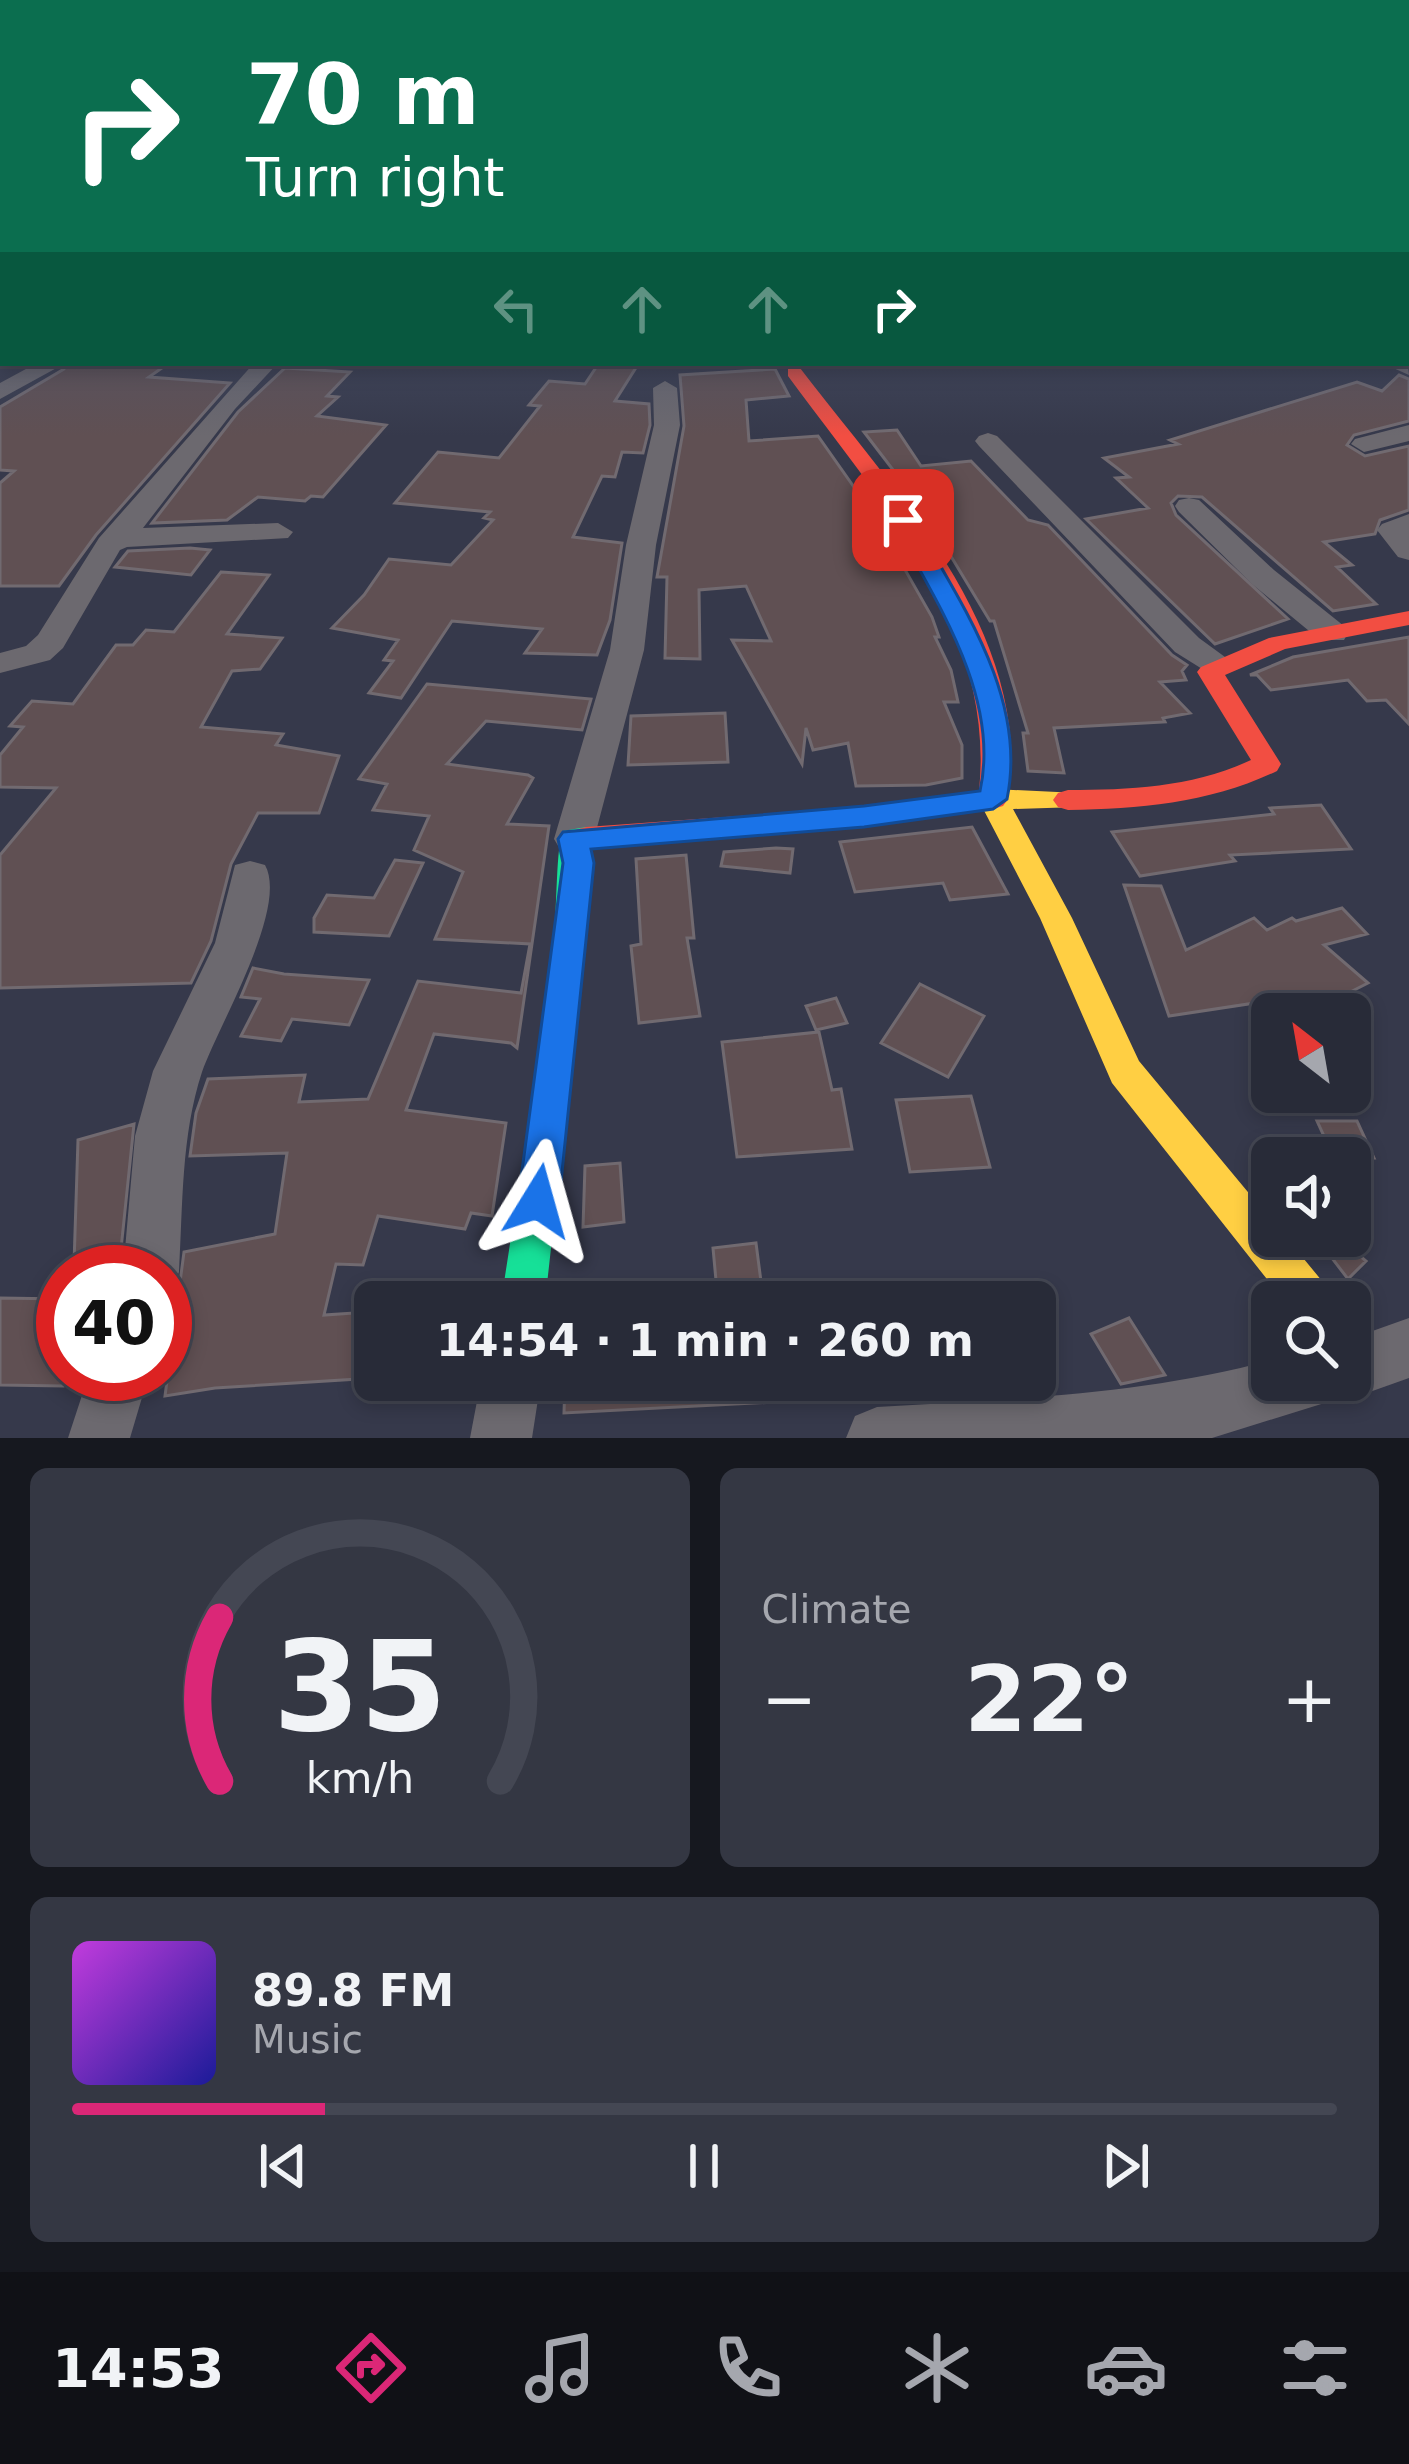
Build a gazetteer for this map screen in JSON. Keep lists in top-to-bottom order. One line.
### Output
{"north":"top left","page":{"turn":["70 m","Turn right"],"limit":"40","trip":"14:54 · 1 min · 260 m","tile":"Climate","heat":["−","22°","+"],"song":["89.8 FM","Music"],"tabs":"14:53","gauge":["35","km/h"]}}
